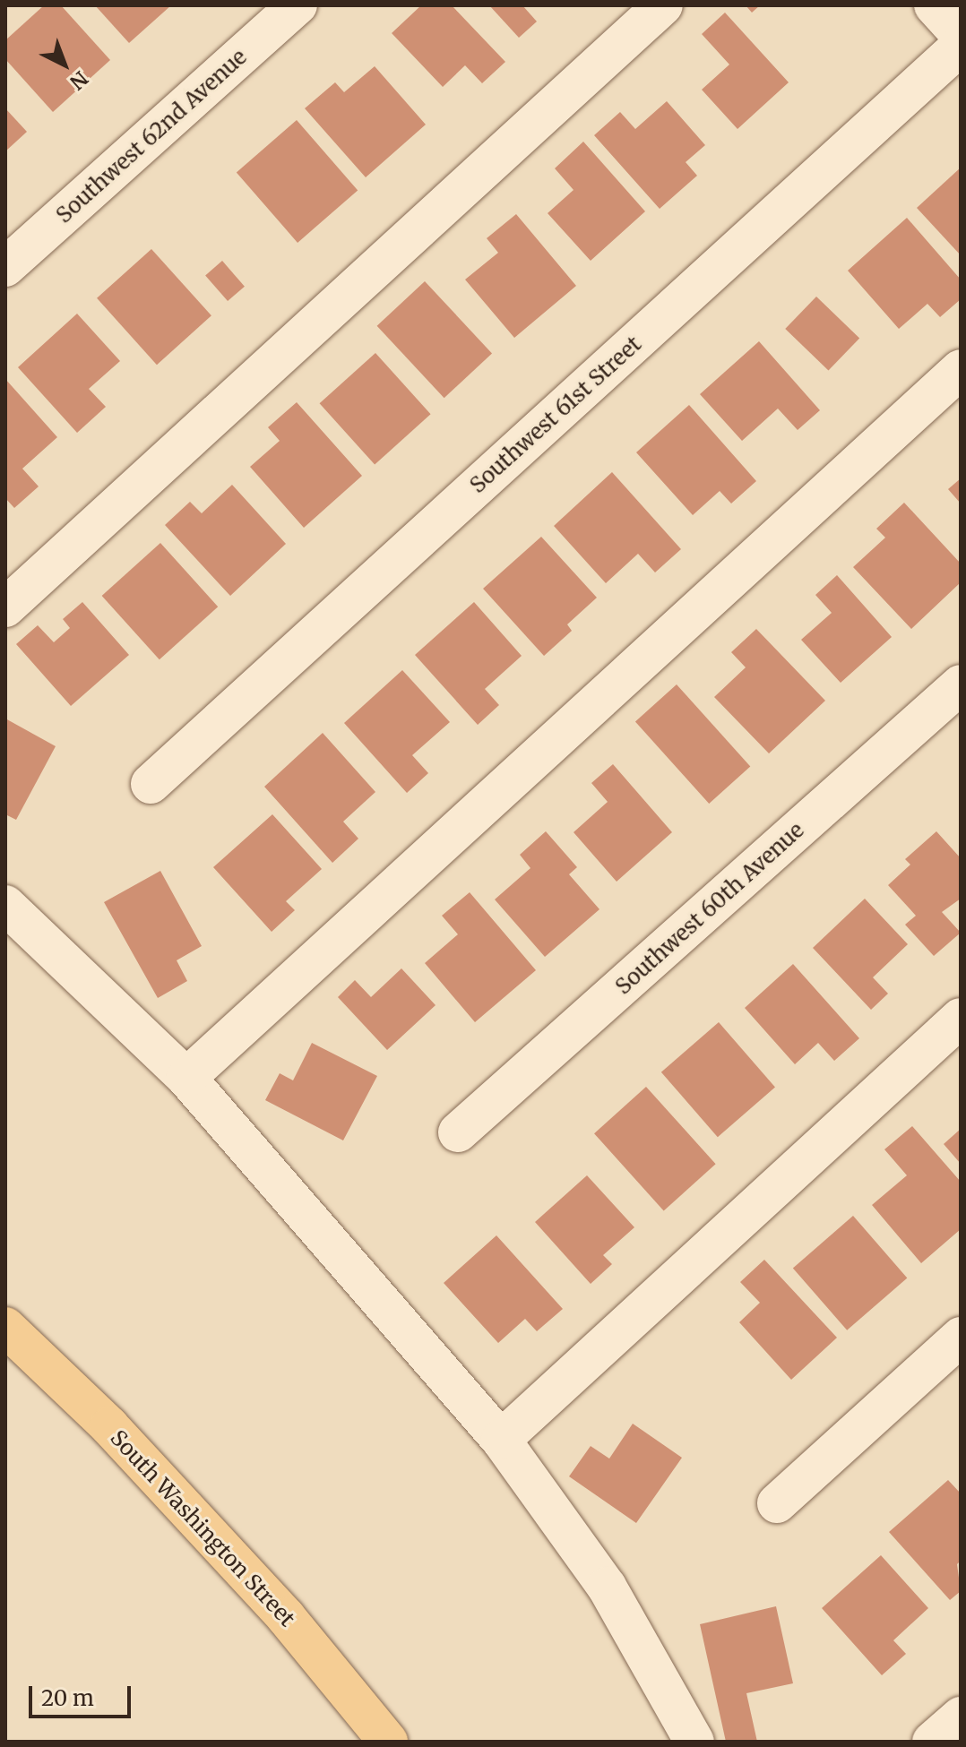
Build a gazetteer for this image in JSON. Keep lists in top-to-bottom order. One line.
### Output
{"streets":{"main road":["South Washington Street"],"street":["Southwest 62nd Avenue","Southwest 61st Street","Southwest 60th Avenue"]},"scale_bar":"20 m","north":"bottom right"}
